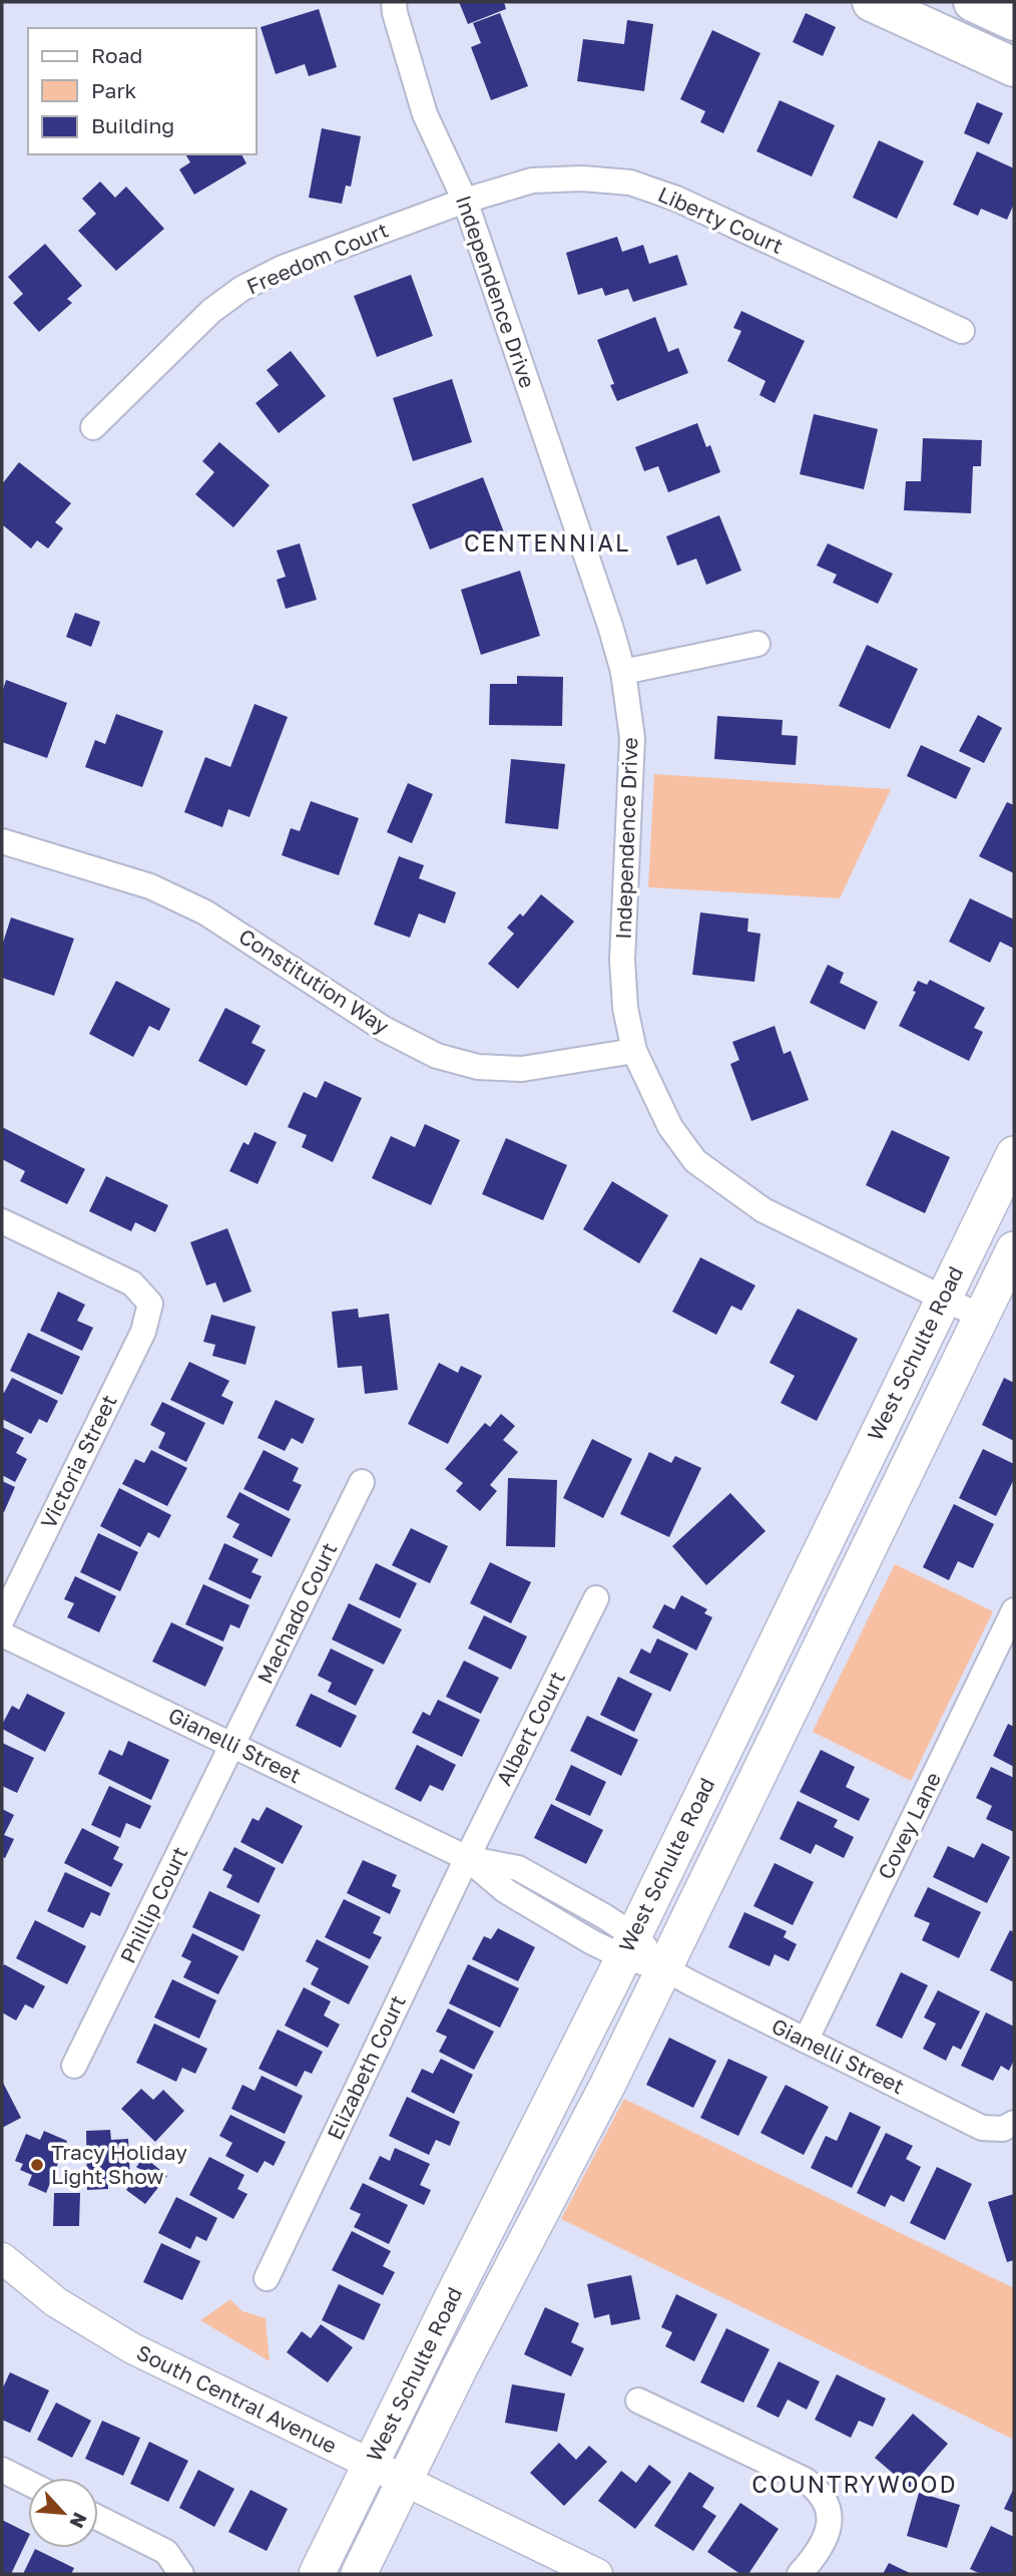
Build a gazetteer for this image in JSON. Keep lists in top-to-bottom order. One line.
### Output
{"streets":{"main road":["West Schulte Road"],"street":["Liberty Court","Freedom Court","Independence Drive","Constitution Way","Victoria Street","Machado Court","Albert Court","Gianelli Street","Covey Lane","Phillip Court","Elizabeth Court","South Central Avenue"]},"crossings":[["Liberty Court","Freedom Court"],["Liberty Court","Independence Drive"],["Freedom Court","Independence Drive"],["Independence Drive","Constitution Way"],["Independence Drive","West Schulte Road"],["West Schulte Road","Gianelli Street"],["West Schulte Road","South Central Avenue"],["Machado Court","Gianelli Street"],["Machado Court","Phillip Court"],["Albert Court","Gianelli Street"],["Albert Court","Elizabeth Court"],["Gianelli Street","Covey Lane"],["Gianelli Street","Phillip Court"],["Gianelli Street","Elizabeth Court"]],"districts":["CENTENNIAL","COUNTRYWOOD"],"places":["Tracy Holiday Light Show"],"legend":["Road","Park","Building"],"north":"bottom right"}
